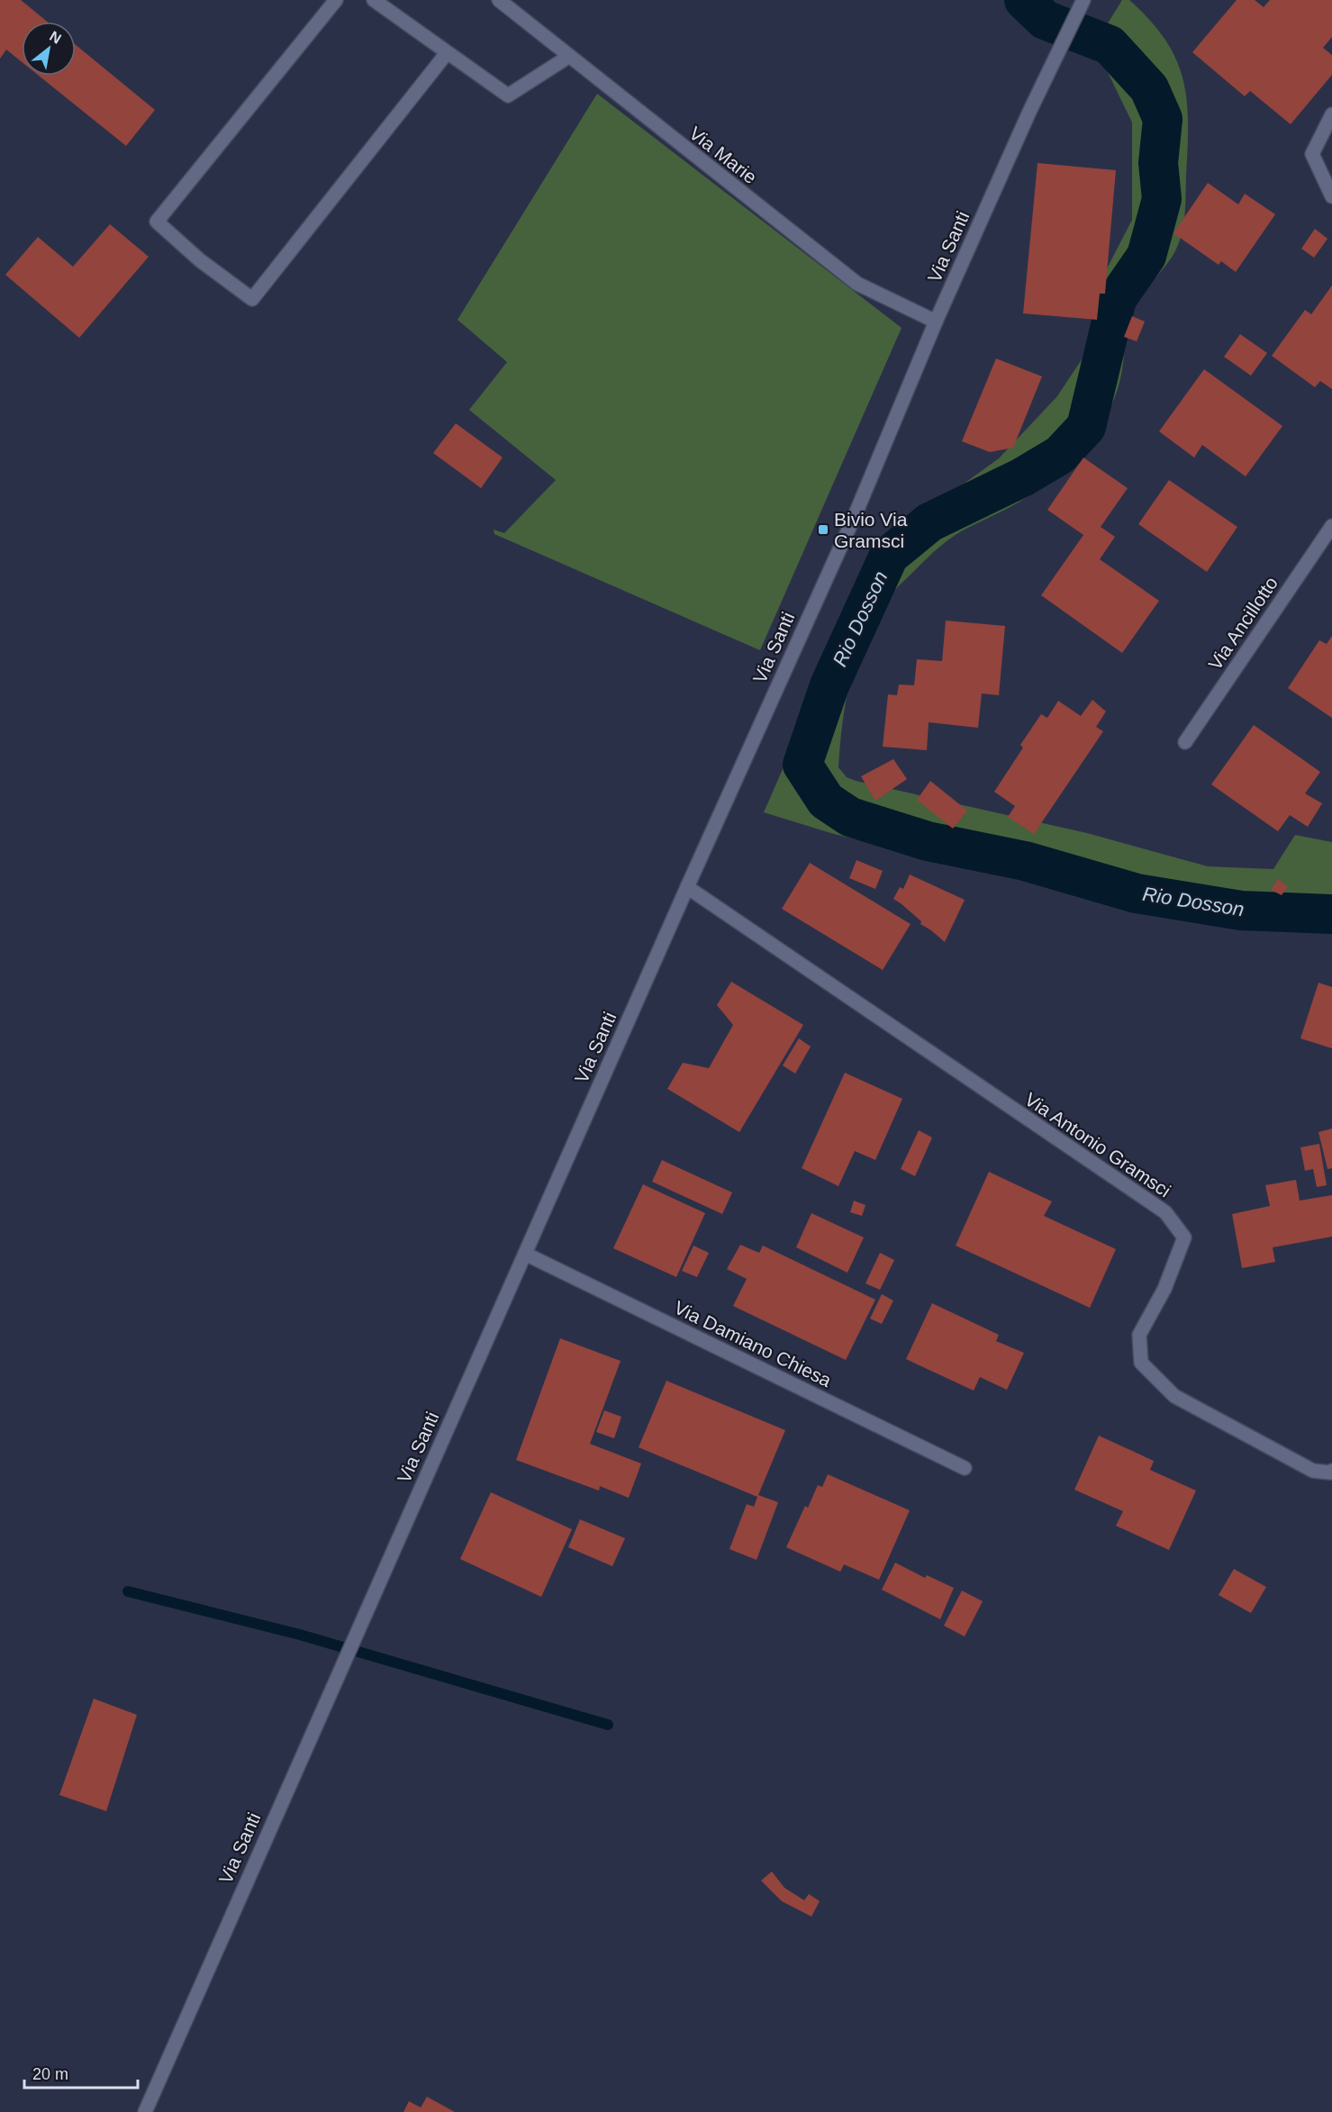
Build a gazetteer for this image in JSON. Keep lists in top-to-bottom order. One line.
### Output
{"streets":{"street":["Via Marie","Via Santi","Via Ancillotto","Via Antonio Gramsci","Via Damiano Chiesa"]},"crossings":[["Via Marie","Via Santi"],["Via Santi","Via Antonio Gramsci"],["Via Santi","Via Damiano Chiesa"]],"water":["Rio Dosson"],"places":{"transit":["Bivio Via Gramsci"]},"scale_bar":"20 m","north":"top right"}
